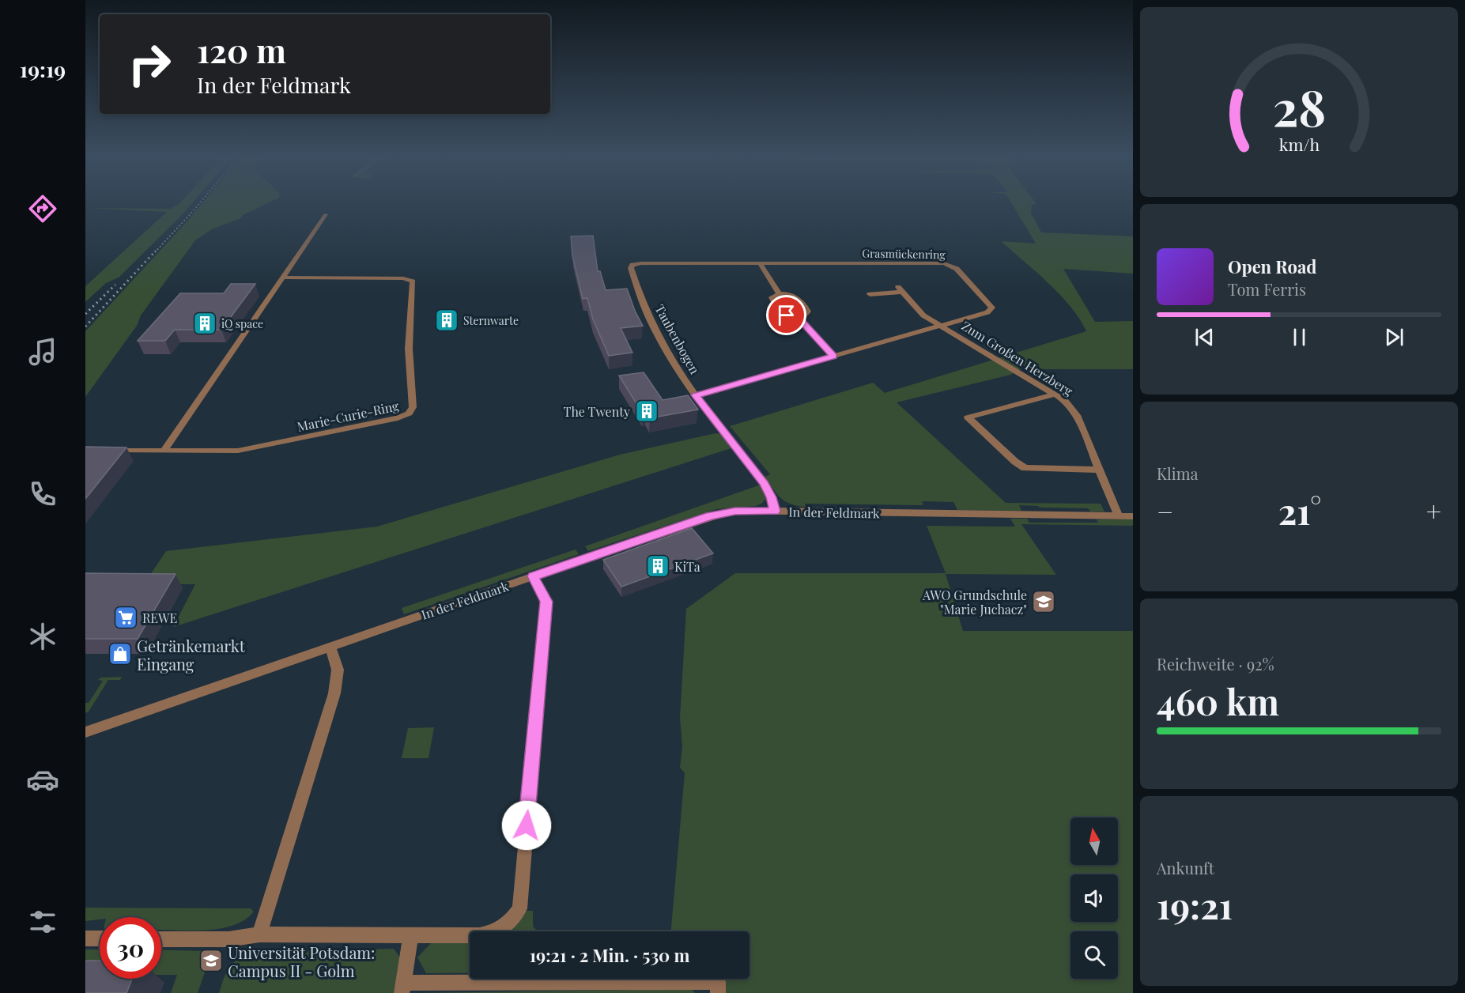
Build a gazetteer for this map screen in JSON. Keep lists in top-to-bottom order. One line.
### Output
{"streets":{"street":["Grasmückenring","Taubenbogen","Zum Großen Herzberg","Marie-Curie-Ring","In der Feldmark"]},"crossings":[["Grasmückenring","Taubenbogen"],["Grasmückenring","Zum Großen Herzberg"],["Taubenbogen","In der Feldmark"],["Zum Großen Herzberg","In der Feldmark"]],"places":{"building":["Sternwarte","iQ space","The Twenty","KiTa"],"school or university":["AWO Grundschule \"Marie Juchacz\"","Universität Potsdam: Campus II - Golm"],"supermarket":["REWE"],"shop":["Getränkemarkt Eingang"]},"north":"top","page":{"tabs":"19:19","turn":["120 m","In der Feldmark"],"song":["Open Road","Tom Ferris"],"tile":["Klima",["Reichweite · 92%","460 km"],["Ankunft","19:21"]],"heat":["−","21°","+"],"limit":"30","trip":"19:21 · 2 Min. · 530 m","gauge":["28","km/h"]}}
